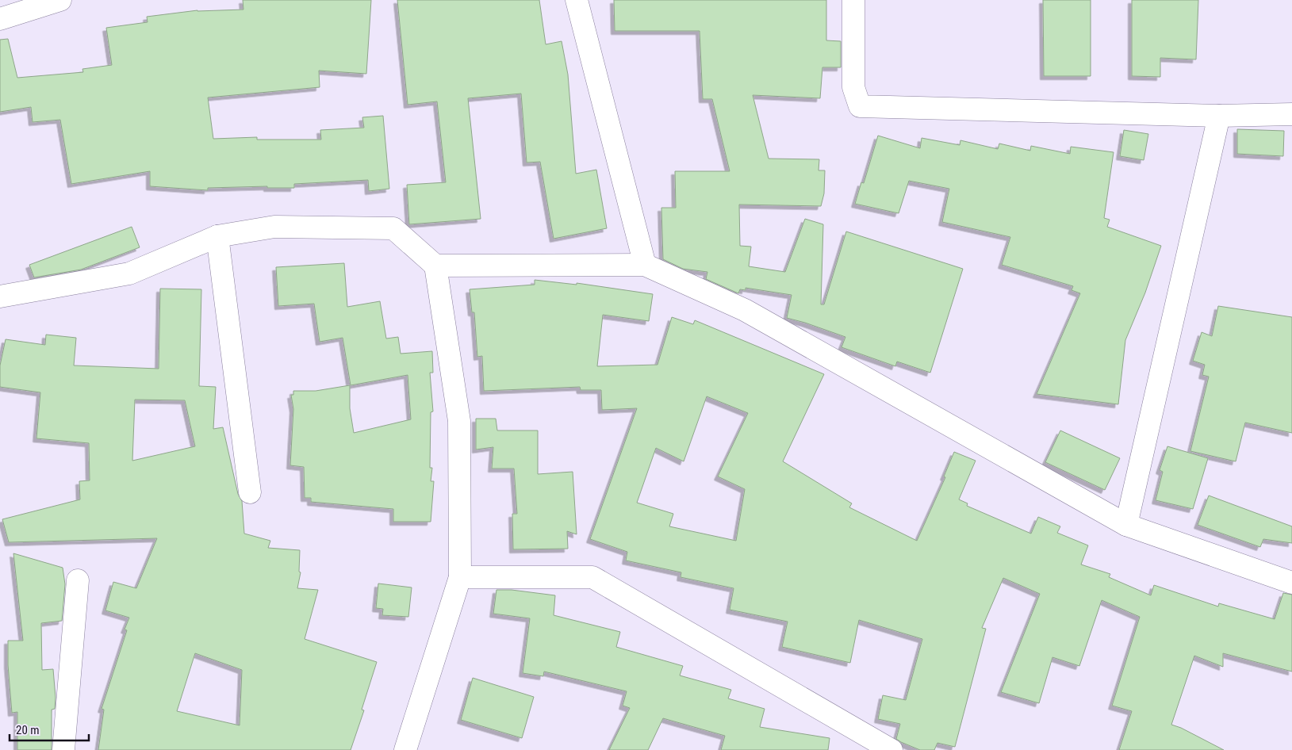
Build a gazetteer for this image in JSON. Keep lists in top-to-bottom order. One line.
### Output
{"scale_bar":"20 m"}
